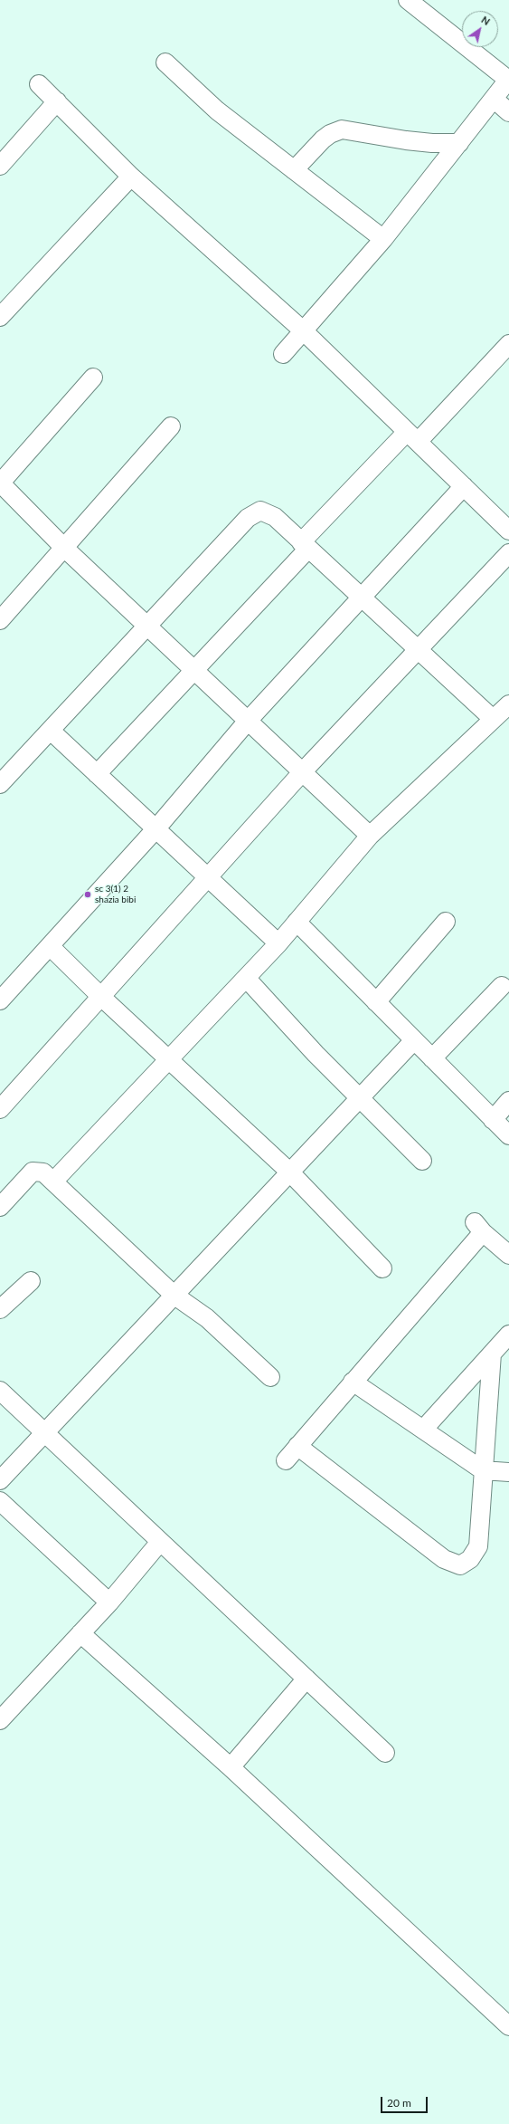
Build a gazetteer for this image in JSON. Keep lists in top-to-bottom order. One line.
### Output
{"places":["sc 3(1) 2 shazia bibi"],"scale_bar":"20 m","north":"top right"}
